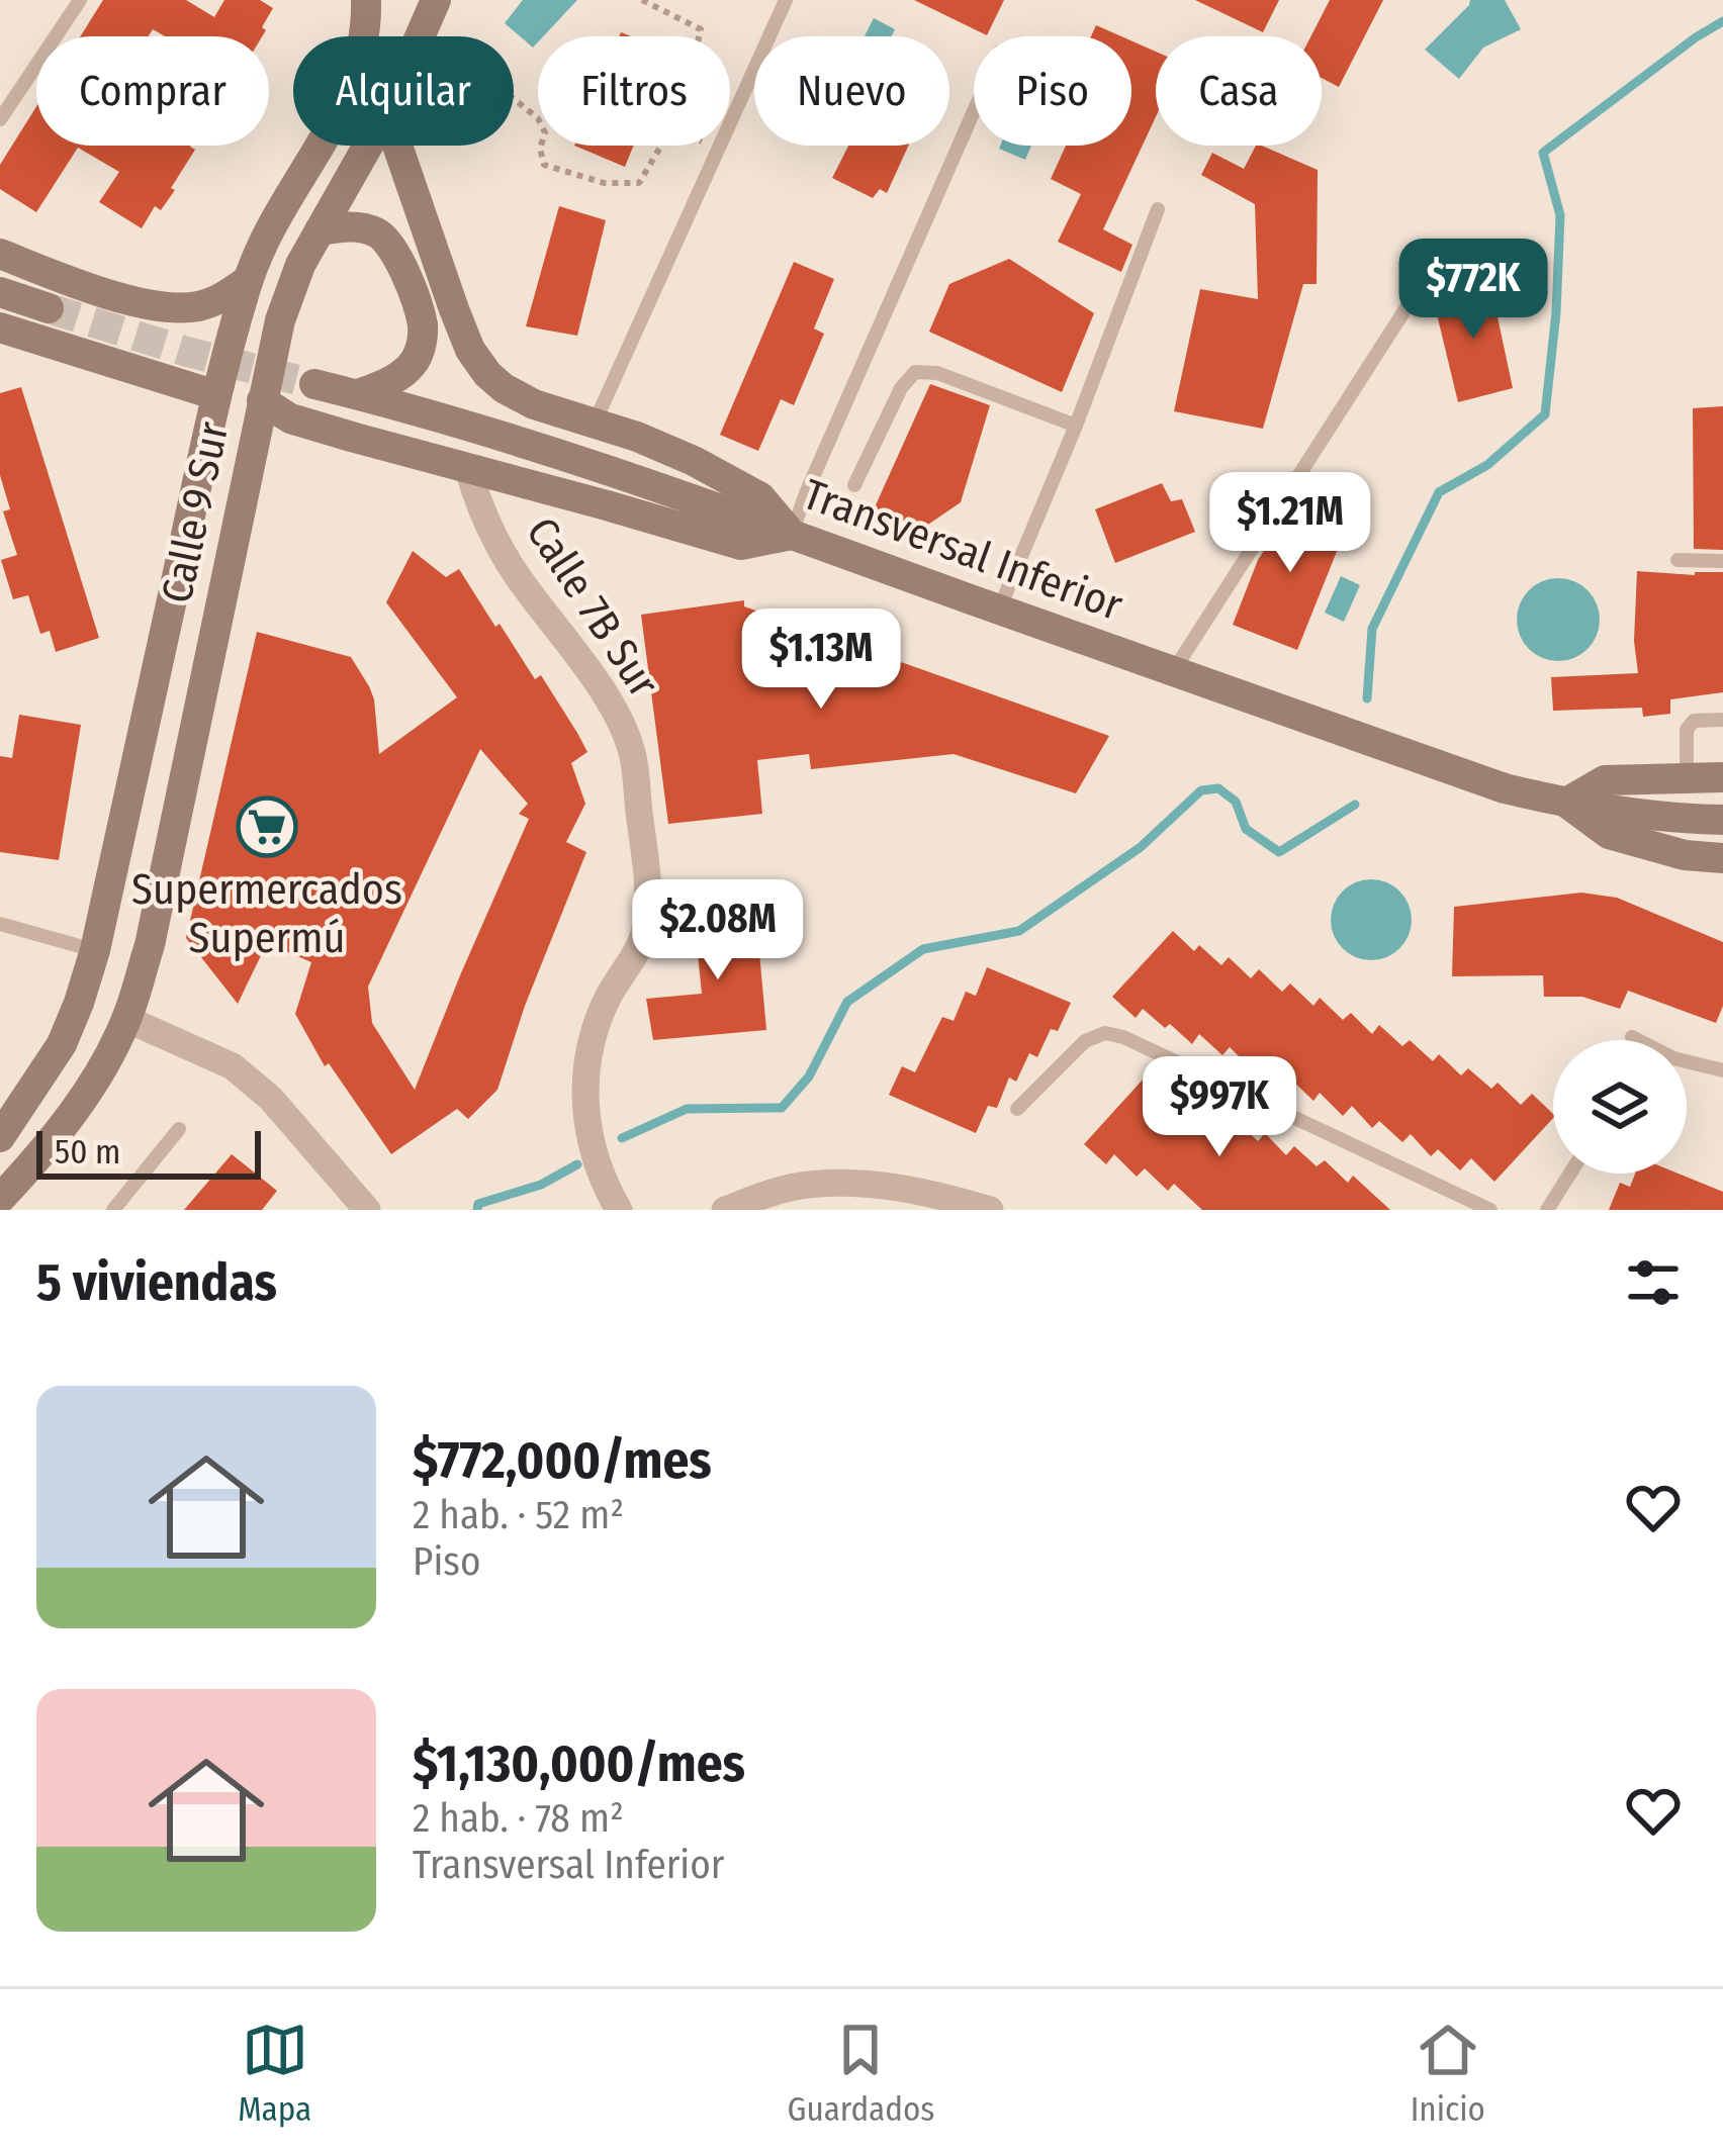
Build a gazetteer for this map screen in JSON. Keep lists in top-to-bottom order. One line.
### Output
{"streets":{"main road":["Calle 9 Sur","Transversal Inferior"],"street":["Calle 7B Sur"]},"places":{"supermarket":["Supermercados Supermú"]},"scale_bar":"50 m","page":{"chip":["Comprar","Alquilar","Filtros","Nuevo","Piso","Casa"],"price":["$772K","$1.21M","$1.13M","$2.08M","$997K"],"scale":"50 m","heading":"5 viviendas","list":[{"name":"$772,000/mes","note":"2 hab. · 52 m² · Piso"},{"name":"$1,130,000/mes","note":"2 hab. · 78 m² · Transversal Inferior"}],"tabs":["Mapa","Guardados","Inicio"]}}
